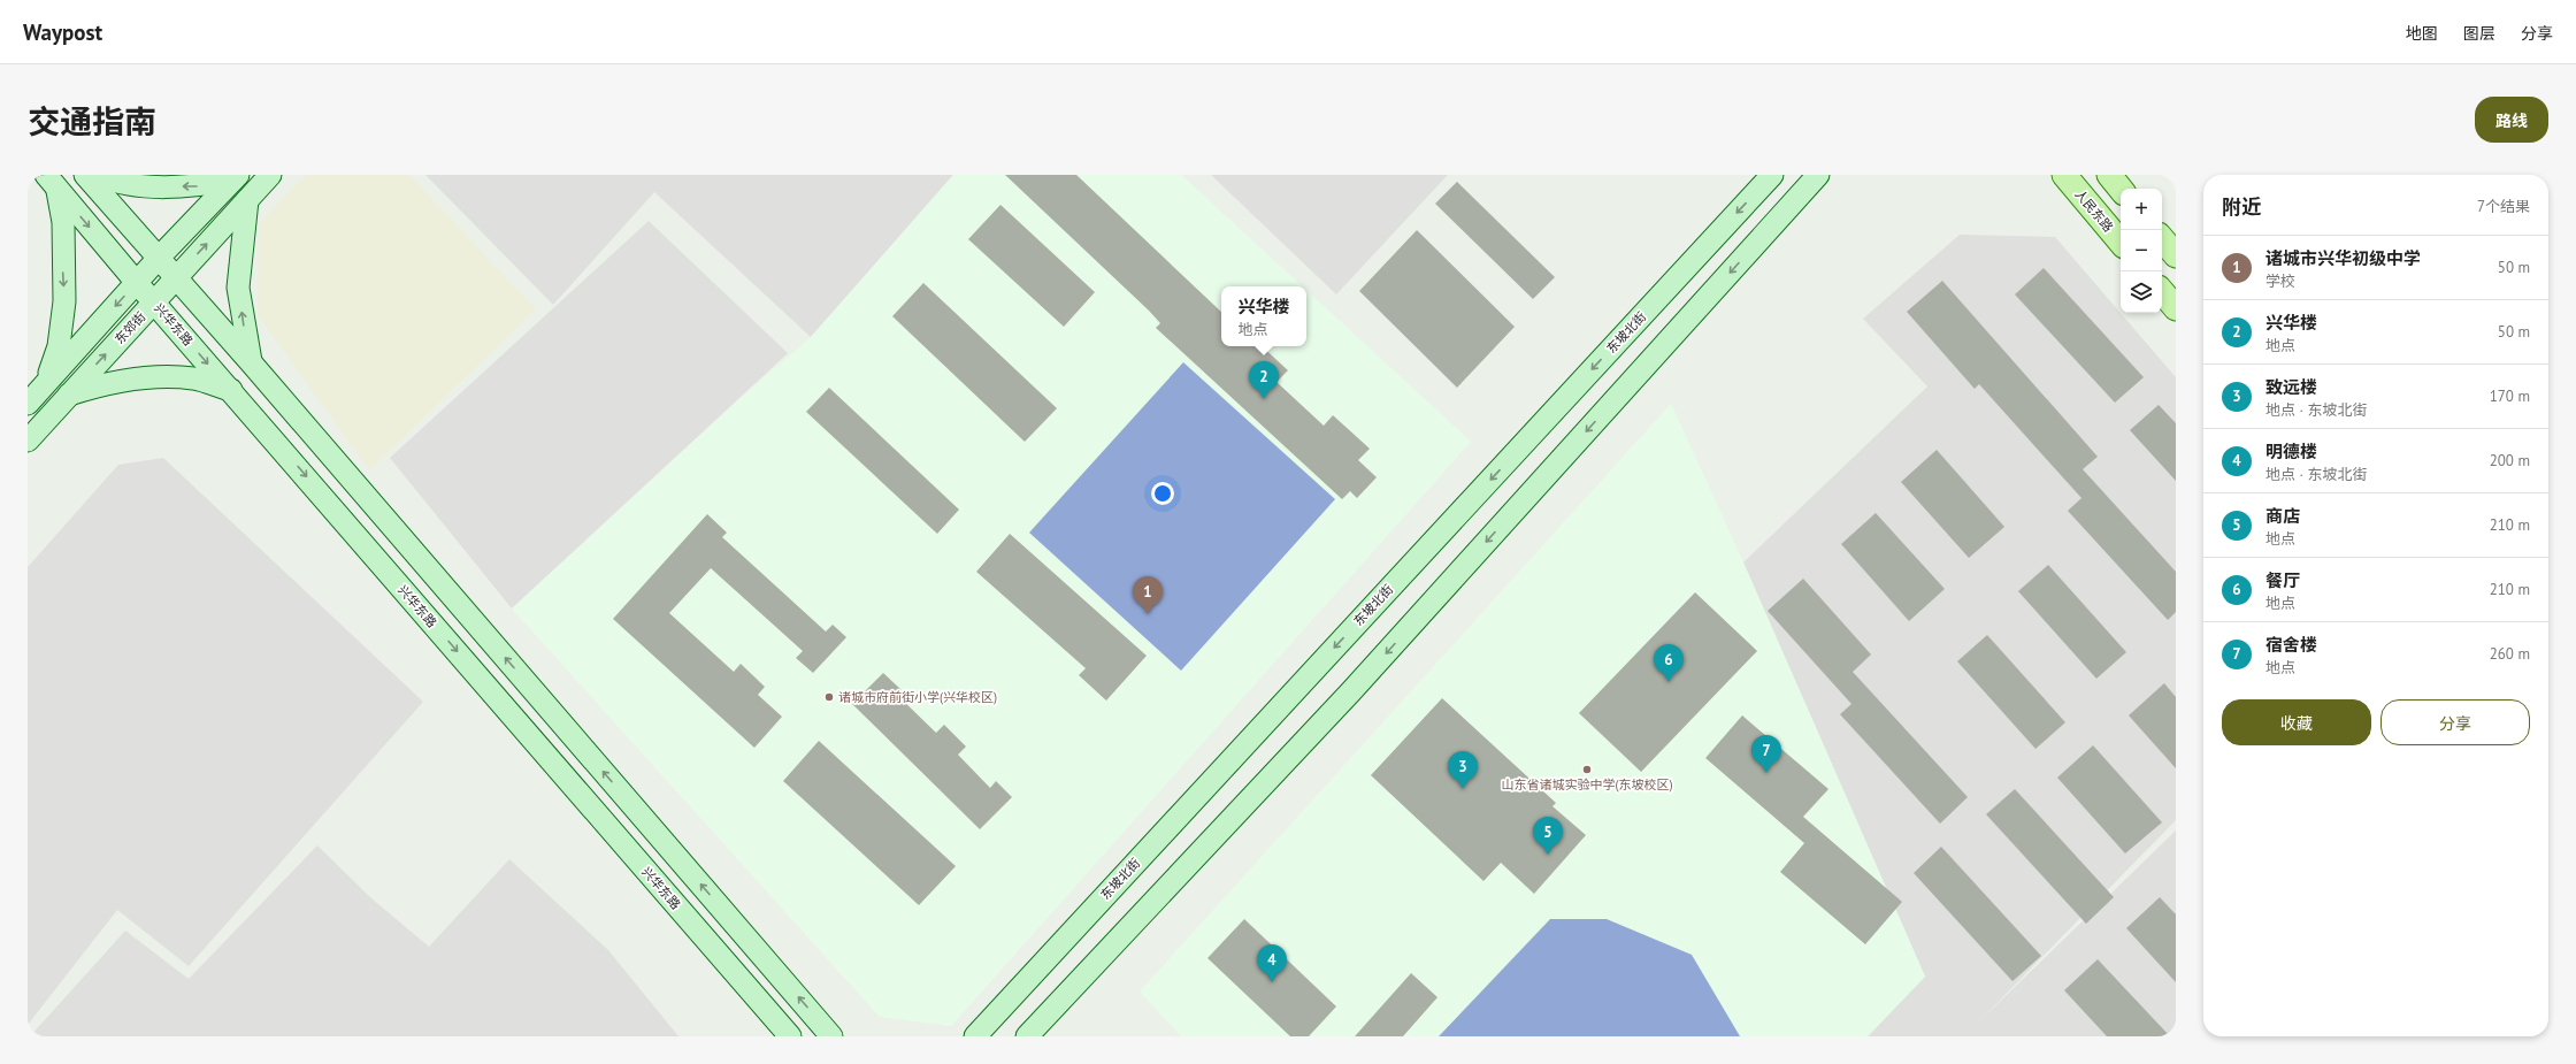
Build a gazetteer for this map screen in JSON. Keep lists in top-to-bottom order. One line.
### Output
{"streets":{"main road":["人民东路","兴华东路","东郊街","东坡北街"]},"crossings":[["兴华东路","东郊街"]],"places":["诸城市府前街小学(兴华校区)","山东省诸城实验中学(东坡校区)"],"page":{"header":"Waypost","nav":["地图","图层","分享"],"title":"交通指南","buttons":["路线",["收藏","分享"]],"heading":["附近","7个结果"],"map_buttons":["+","−"],"list":[{"mark":"1","name":"诸城市兴华初级中学","note":"学校","value":"50 m"},{"mark":"2","name":"兴华楼","note":"地点","value":"50 m"},{"mark":"3","name":"致远楼","note":"地点 · 东坡北街","value":"170 m"},{"mark":"4","name":"明德楼","note":"地点 · 东坡北街","value":"200 m"},{"mark":"5","name":"商店","note":"地点","value":"210 m"},{"mark":"6","name":"餐厅","note":"地点","value":"210 m"},{"mark":"7","name":"宿舍楼","note":"地点","value":"260 m"}],"popup":["兴华楼","地点"],"pins":["2","1","6","7","3","5","4"]}}
